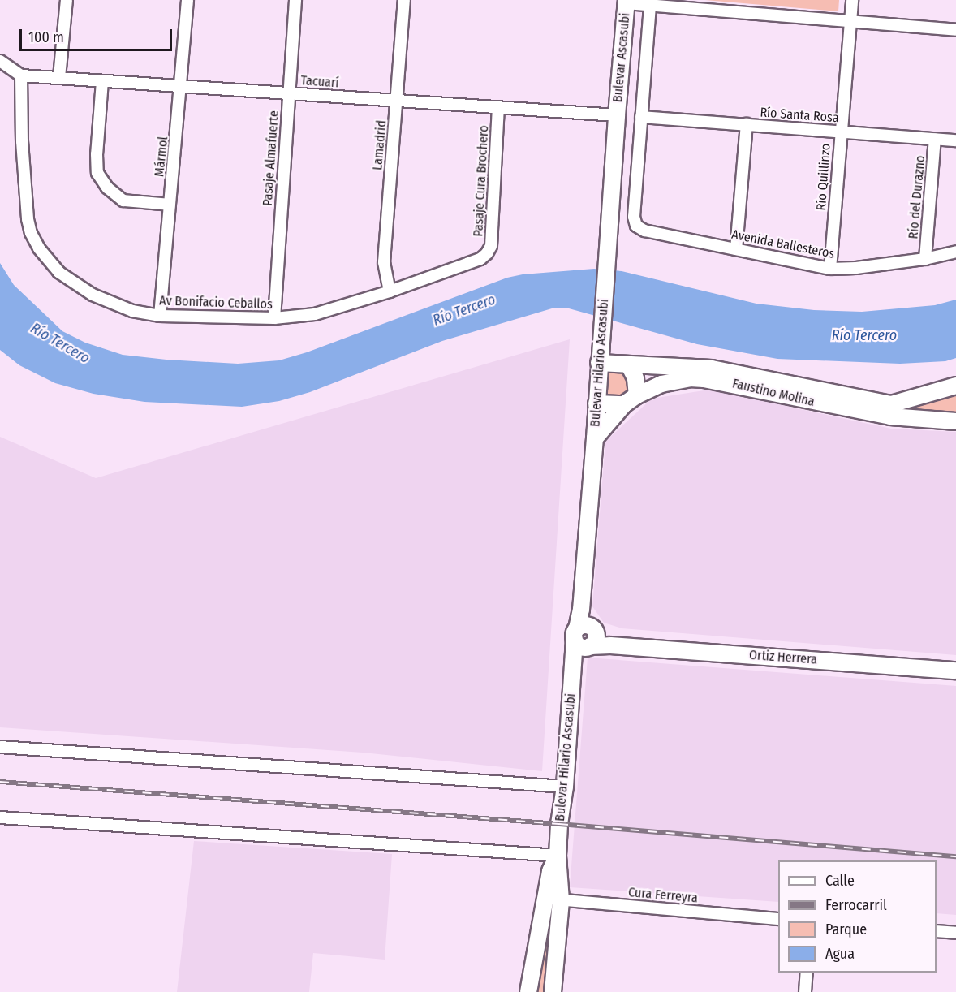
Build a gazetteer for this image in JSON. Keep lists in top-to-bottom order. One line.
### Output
{"streets":{"main road":["Bulevar Ascasubi","Bulevar Hilario Ascasubi","Faustino Molina","Ortiz Herrera"],"street":["Tacuarí","Río Santa Rosa","Lamadrid","Mármol","Pasaje Almafuerte","Río Quillinzo","Pasaje Cura Brochero","Río del Durazno","Avenida Ballesteros","Av Bonifacio Ceballos","Cura Ferreyra"]},"crossings":[["Bulevar Ascasubi","Tacuarí"],["Bulevar Ascasubi","Bulevar Hilario Ascasubi"],["Tacuarí","Lamadrid"],["Tacuarí","Mármol"],["Tacuarí","Pasaje Almafuerte"],["Tacuarí","Pasaje Cura Brochero"],["Tacuarí","Av Bonifacio Ceballos"],["Tacuarí","Bulevar Hilario Ascasubi"],["Río Santa Rosa","Río Quillinzo"],["Río Santa Rosa","Río del Durazno"],["Río Santa Rosa","Avenida Ballesteros"],["Lamadrid","Av Bonifacio Ceballos"],["Mármol","Av Bonifacio Ceballos"],["Pasaje Almafuerte","Av Bonifacio Ceballos"],["Río Quillinzo","Avenida Ballesteros"],["Pasaje Cura Brochero","Av Bonifacio Ceballos"],["Río del Durazno","Avenida Ballesteros"],["Bulevar Hilario Ascasubi","Faustino Molina"],["Bulevar Hilario Ascasubi","Ortiz Herrera"],["Bulevar Hilario Ascasubi","Cura Ferreyra"]],"water":["Río Tercero"],"legend":["Calle","Ferrocarril","Parque","Agua"],"scale_bar":"100 m"}
